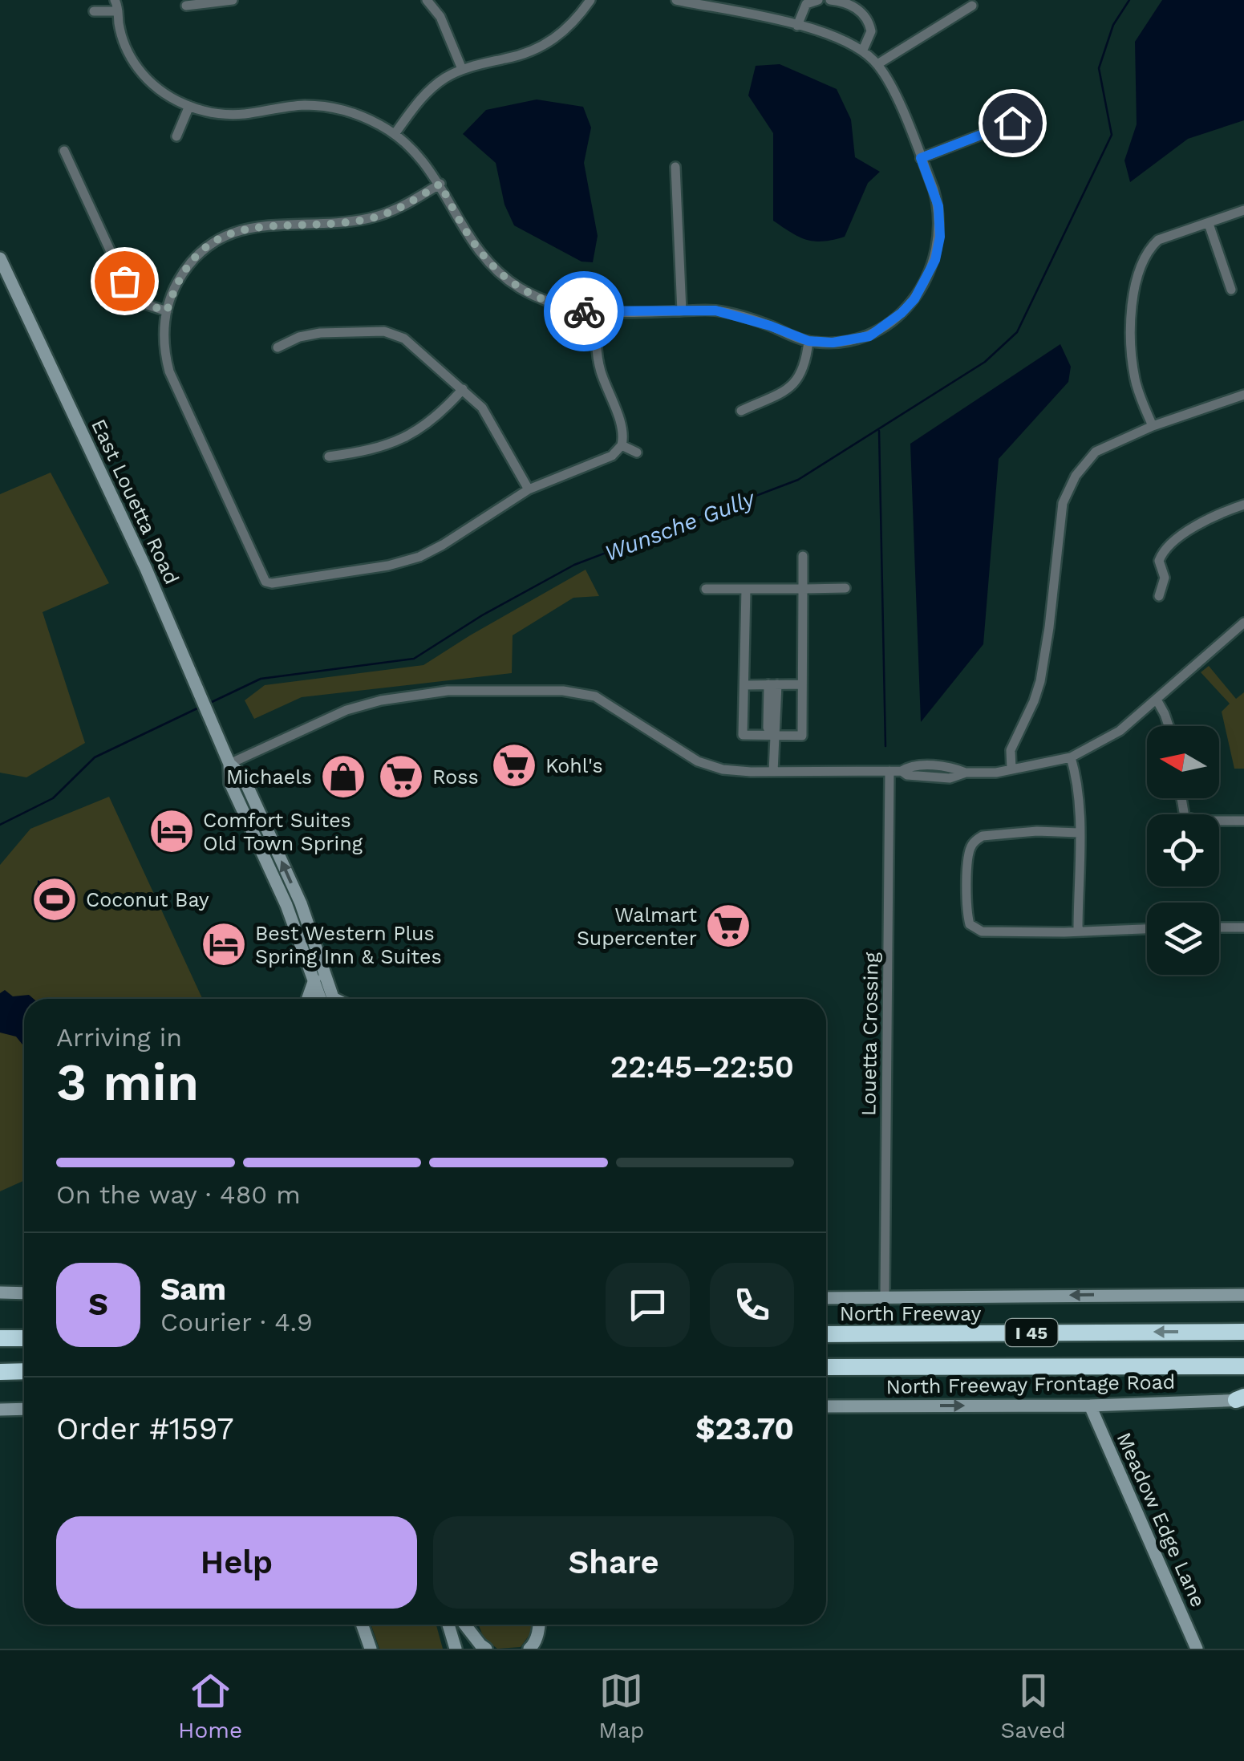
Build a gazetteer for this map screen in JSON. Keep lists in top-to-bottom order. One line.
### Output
{"streets":{"highway":["North Freeway","I 45"],"main road":["East Louetta Road","North Freeway Frontage Road","Meadow Edge Lane"],"street":["Louetta Crossing"]},"crossings":[["North Freeway Frontage Road","Meadow Edge Lane"]],"water":["Wunsche Gully"],"places":{"supermarket":["Kohl's","Ross","Walmart Supercenter"],"shop":["Michaels"],"hotel":["Comfort Suites Old Town Spring","Best Western Plus Spring Inn & Suites"],"sports":["Coconut Bay"]},"north":"left","page":{"heading":["3 min","Arriving in","22:45–22:50"],"panel":["Sam","Courier · 4.9","Order #1597","$23.70"],"bar":"On the way · 480 m","round":"S","buttons":["Help","Share"],"tabs":["Home","Map","Saved"]}}
